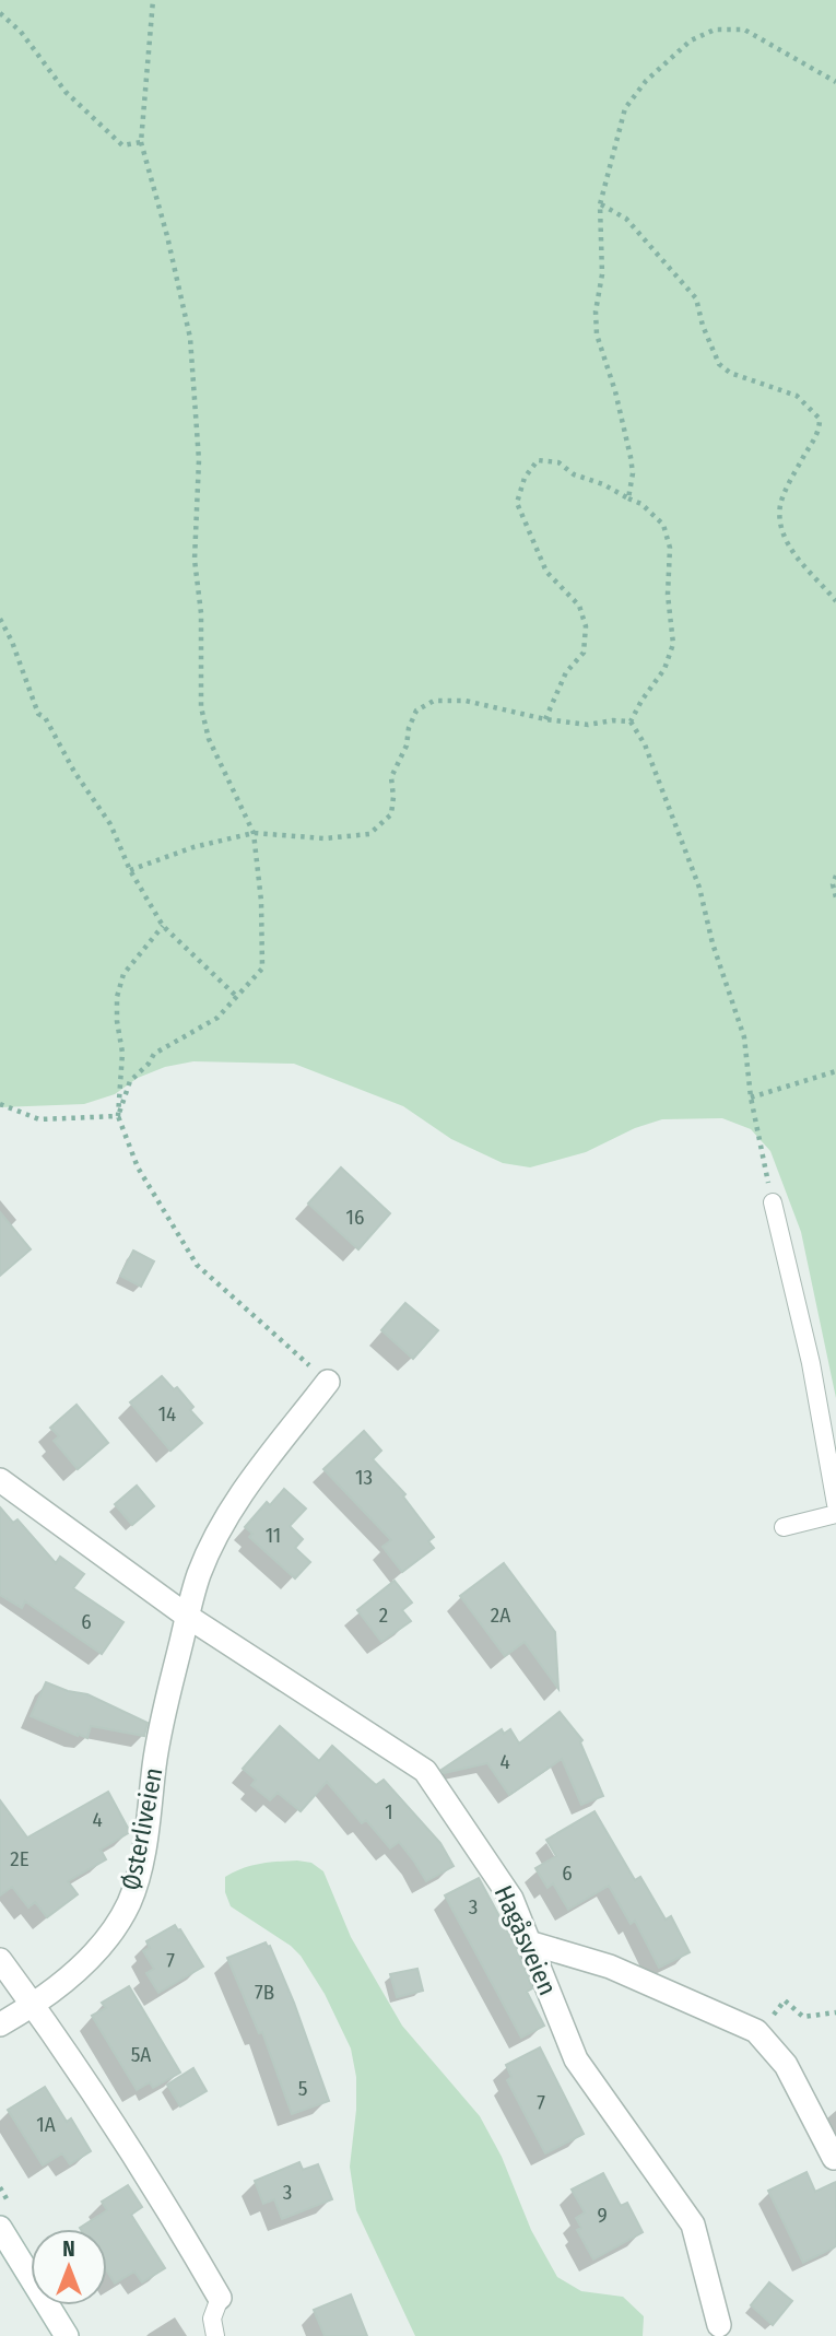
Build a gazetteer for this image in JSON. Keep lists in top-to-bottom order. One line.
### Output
{"streets":{"street":["Østerliveien","Hagåsveien"]},"crossings":[["Østerliveien","Hagåsveien"]],"house_numbers":["16","14","13","11","2","2A","6","4","1","4","2E","6","3","7","7B","5A","5","7","1A","3","9"],"north":"top"}
